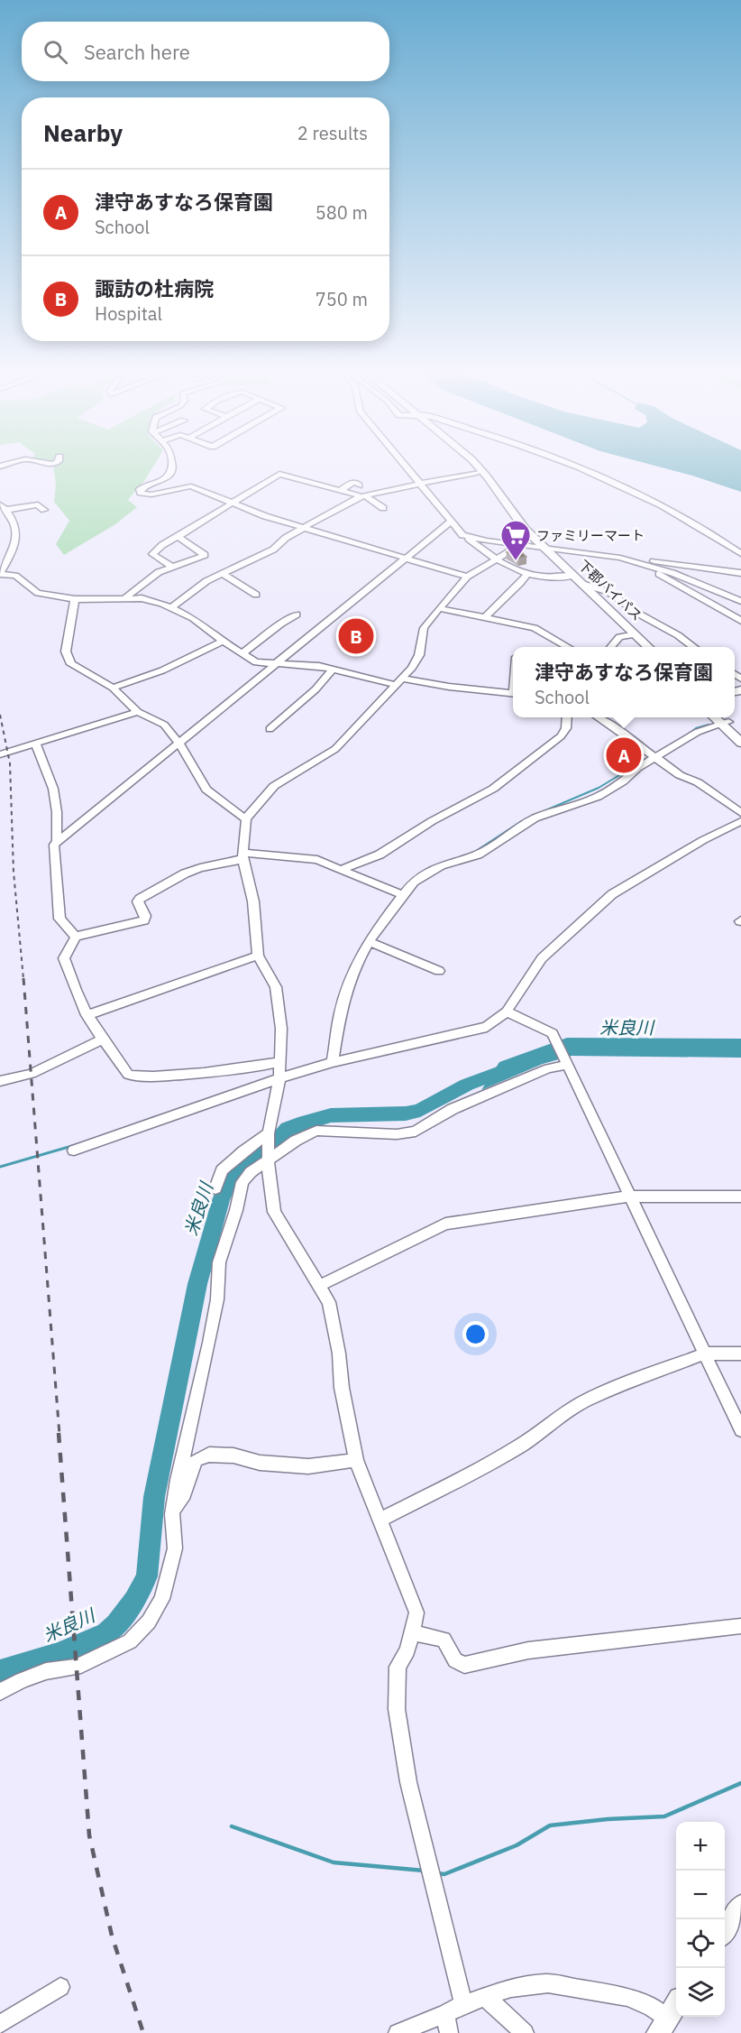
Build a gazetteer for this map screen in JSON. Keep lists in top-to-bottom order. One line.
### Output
{"streets":{"street":["下郡バイパス"]},"water":["米良川"],"places":{"supermarket":["ファミリーマート"]},"page":{"search":"Search here","heading":["Nearby","2 results"],"list":[{"mark":"A","name":"津守あすなろ保育園","note":"School","value":"580 m"},{"mark":"B","name":"諏訪の杜病院","note":"Hospital","value":"750 m"}],"pins":["B","A"],"popup":["津守あすなろ保育園","School"],"map_buttons":["+","−"]}}
